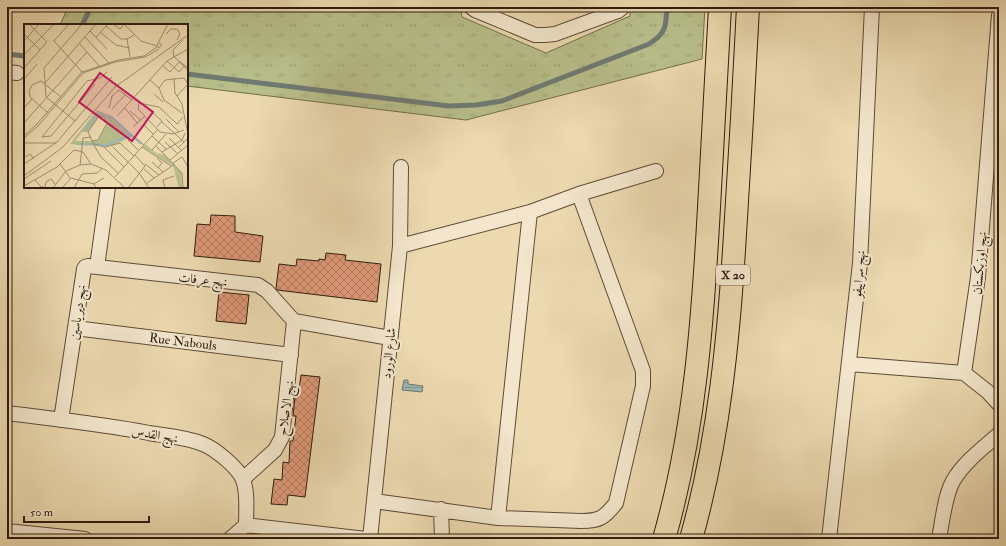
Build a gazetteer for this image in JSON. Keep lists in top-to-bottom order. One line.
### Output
{"streets":{"highway":["X 20"],"street":["نهج اوزبكستان","نهج سراييفو","نهج عرفات","نهج دير ياسين","Rue Nabouls","شارع الورود","نهج الاصلاح","نهج القدس"]},"crossings":[["نهج عرفات","نهج دير ياسين"],["نهج عرفات","نهج الاصلاح"],["نهج دير ياسين","Rue Nabouls"],["نهج دير ياسين","نهج القدس"],["Rue Nabouls","نهج الاصلاح"],["نهج الاصلاح","نهج القدس"]],"scale_bar":"50 m"}
